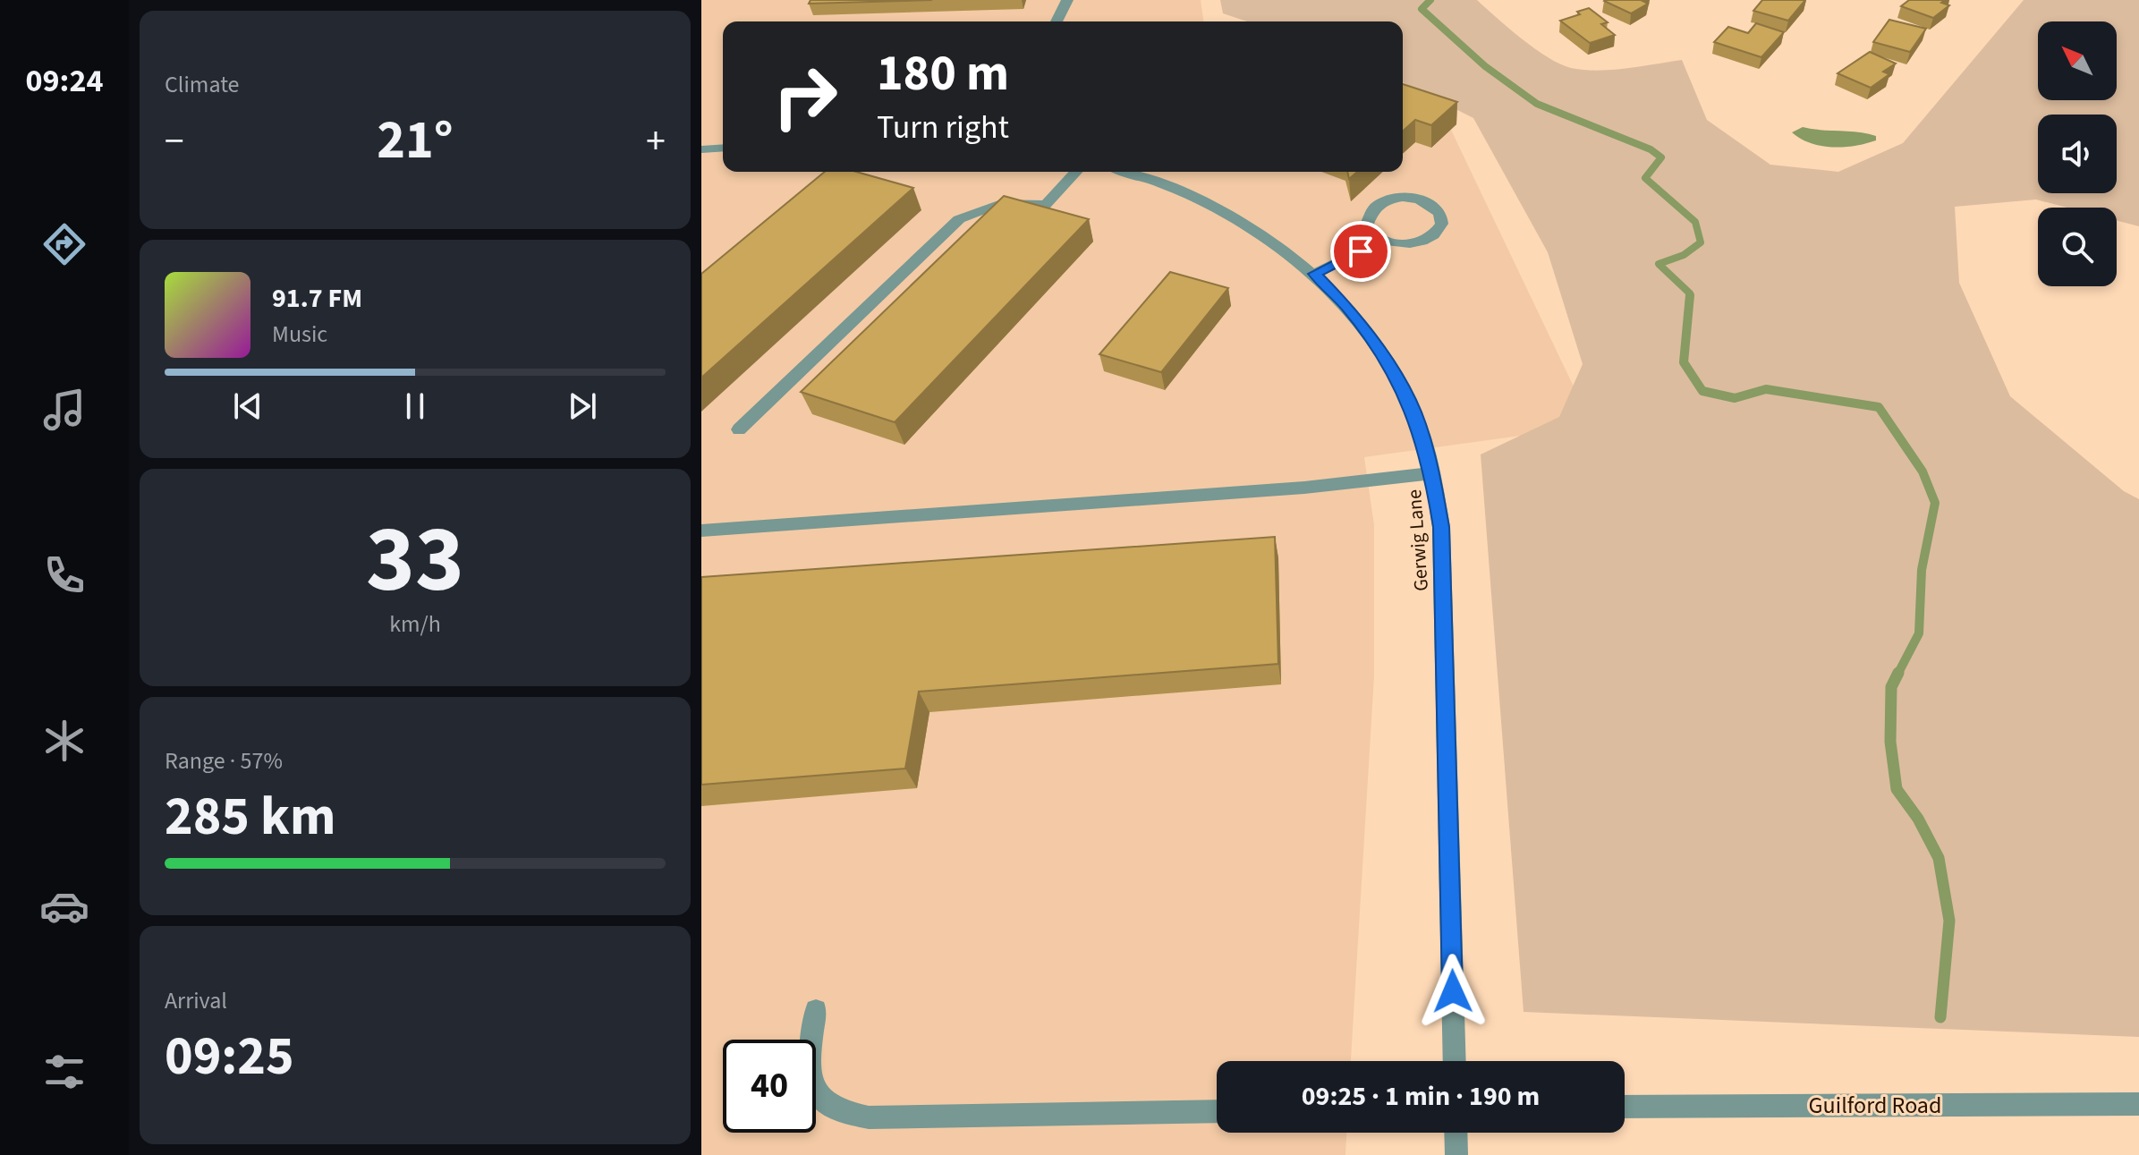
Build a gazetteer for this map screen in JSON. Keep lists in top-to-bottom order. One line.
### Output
{"streets":{"street":["Gerwig Lane","Guilford Road"]},"north":"top left","page":{"tabs":"09:24","tile":["Climate",["33","km/h"],["Range · 57%","285 km"],["Arrival","09:25"]],"turn":["180 m","Turn right"],"heat":["−","21°","+"],"song":["91.7 FM","Music"],"limit":"40","trip":"09:25 · 1 min · 190 m"}}
